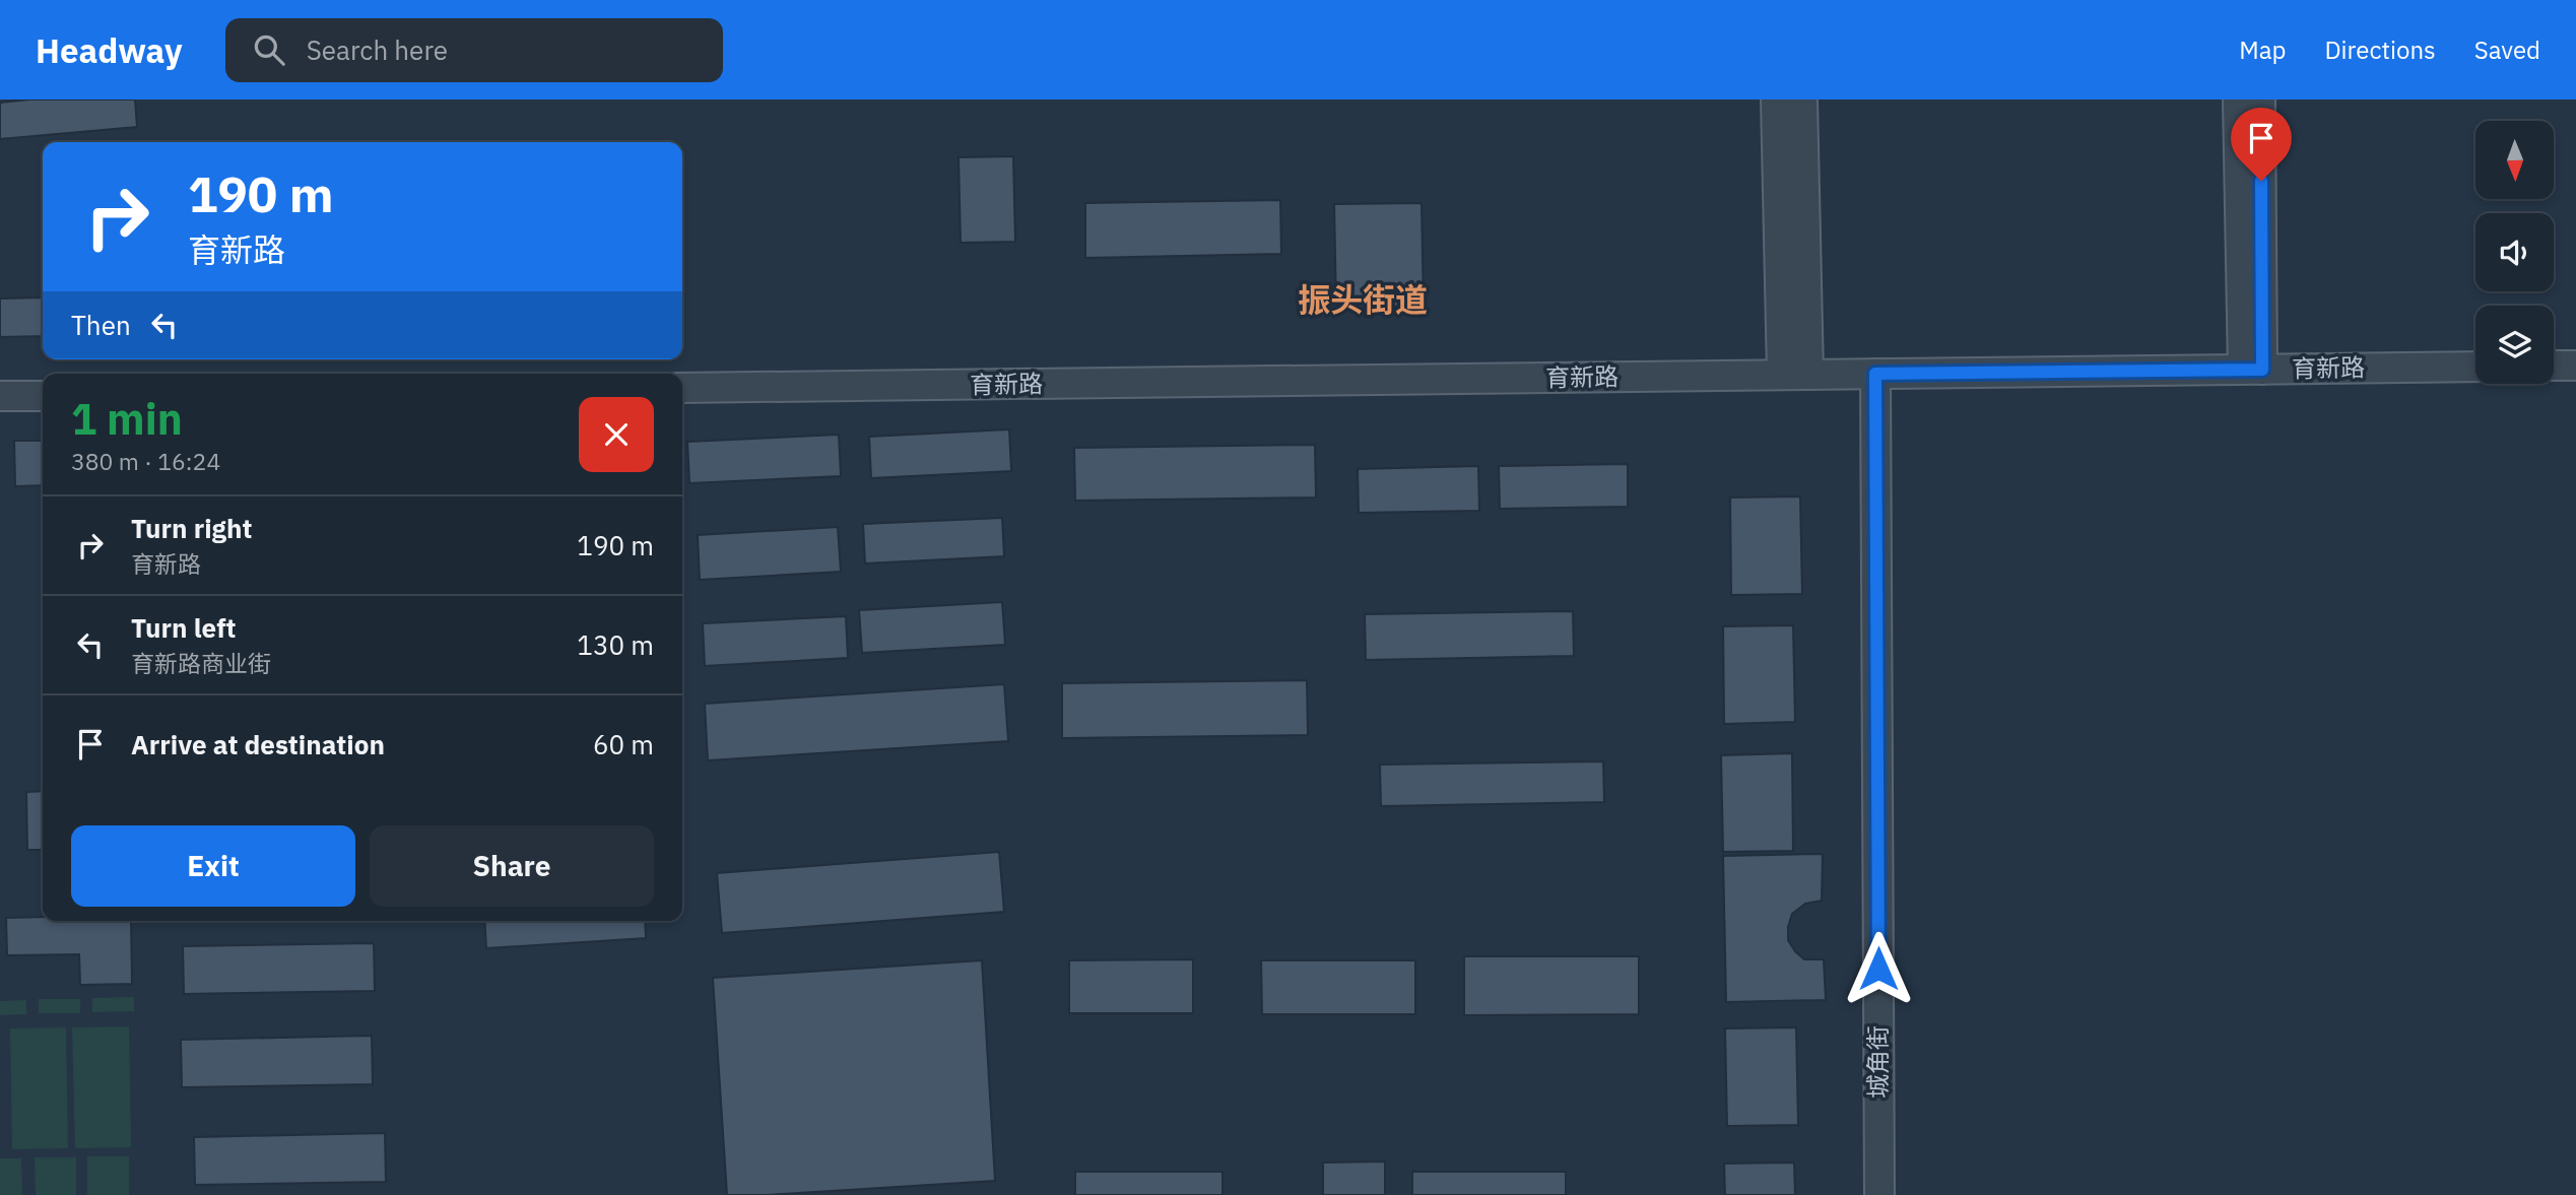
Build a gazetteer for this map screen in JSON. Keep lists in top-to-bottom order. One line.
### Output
{"streets":{"street":["育新路","城角街"]},"crossings":[["育新路","城角街"]],"districts":["振头街道"],"north":"bottom","page":{"header":"Headway","search":"Search here","nav":["Map","Directions","Saved"],"turn":["190 m","育新路"],"then":"Then","heading":["1 min","380 m · 16:24"],"list":[{"name":"Turn right","note":"育新路","value":"190 m"},{"name":"Turn left","note":"育新路商业街","value":"130 m"},{"name":"Arrive at destination","value":"60 m"}],"buttons":["Exit","Share"]}}
